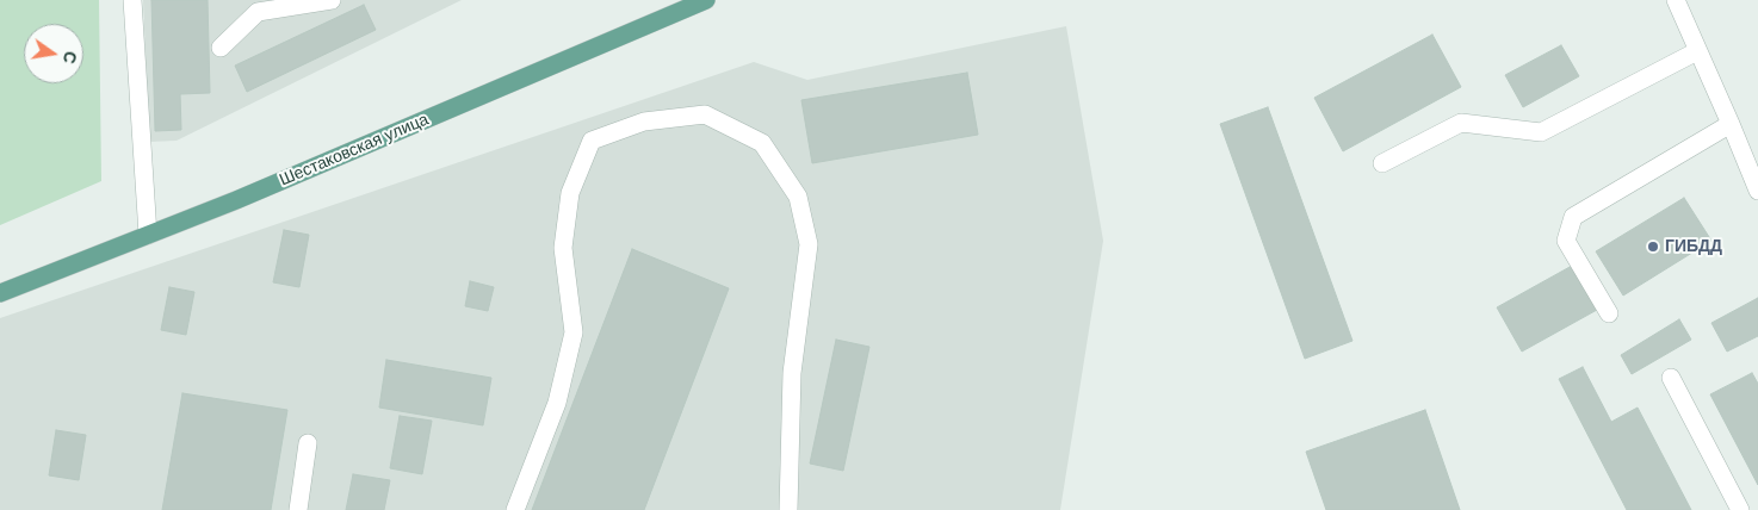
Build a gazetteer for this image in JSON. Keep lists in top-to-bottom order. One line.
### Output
{"streets":{"main road":["Шестаковская улица"]},"places":["ГИБДД"],"north":"right"}
